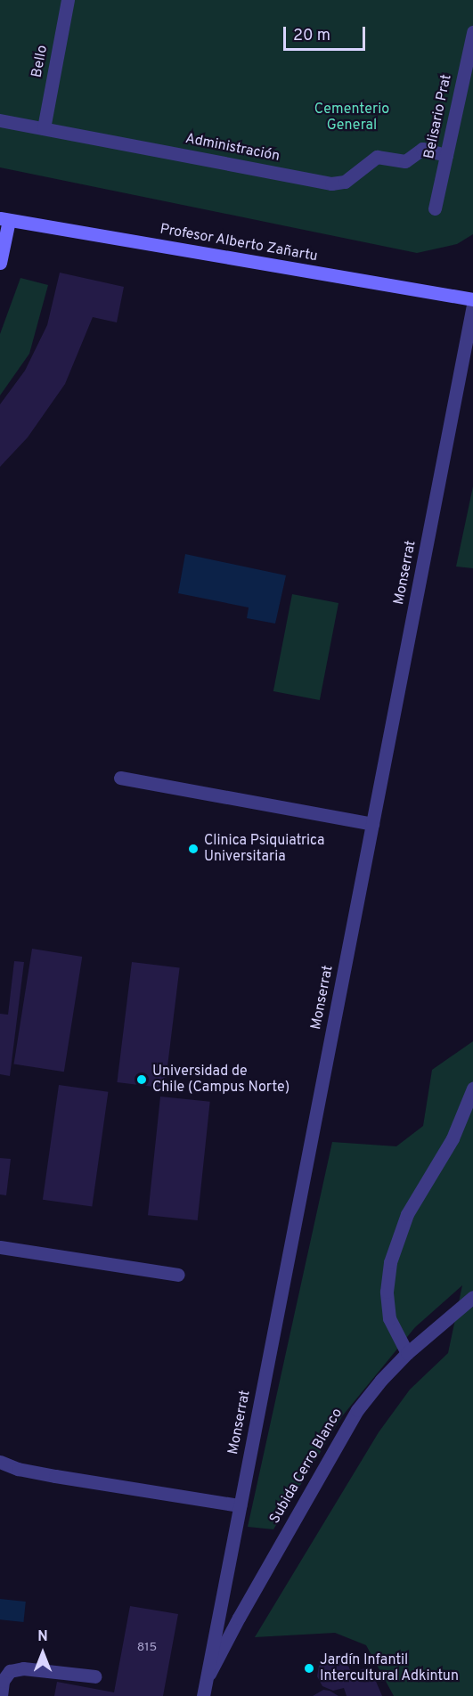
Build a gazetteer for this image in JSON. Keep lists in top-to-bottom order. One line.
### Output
{"streets":{"main road":["Profesor Alberto Zañartu"],"street":["Bello","Belisario Prat","Administración","Monserrat","Subida Cerro Blanco"]},"crossings":[["Bello","Administración"],["Belisario Prat","Administración"],["Monserrat","Subida Cerro Blanco"]],"parks":["Cementerio General"],"places":["Clinica Psiquiatrica Universitaria","Universidad de Chile (Campus Norte)","Jardín Infantil Intercultural Adkintun"],"house_numbers":["815"],"scale_bar":"20 m","north":"top"}
